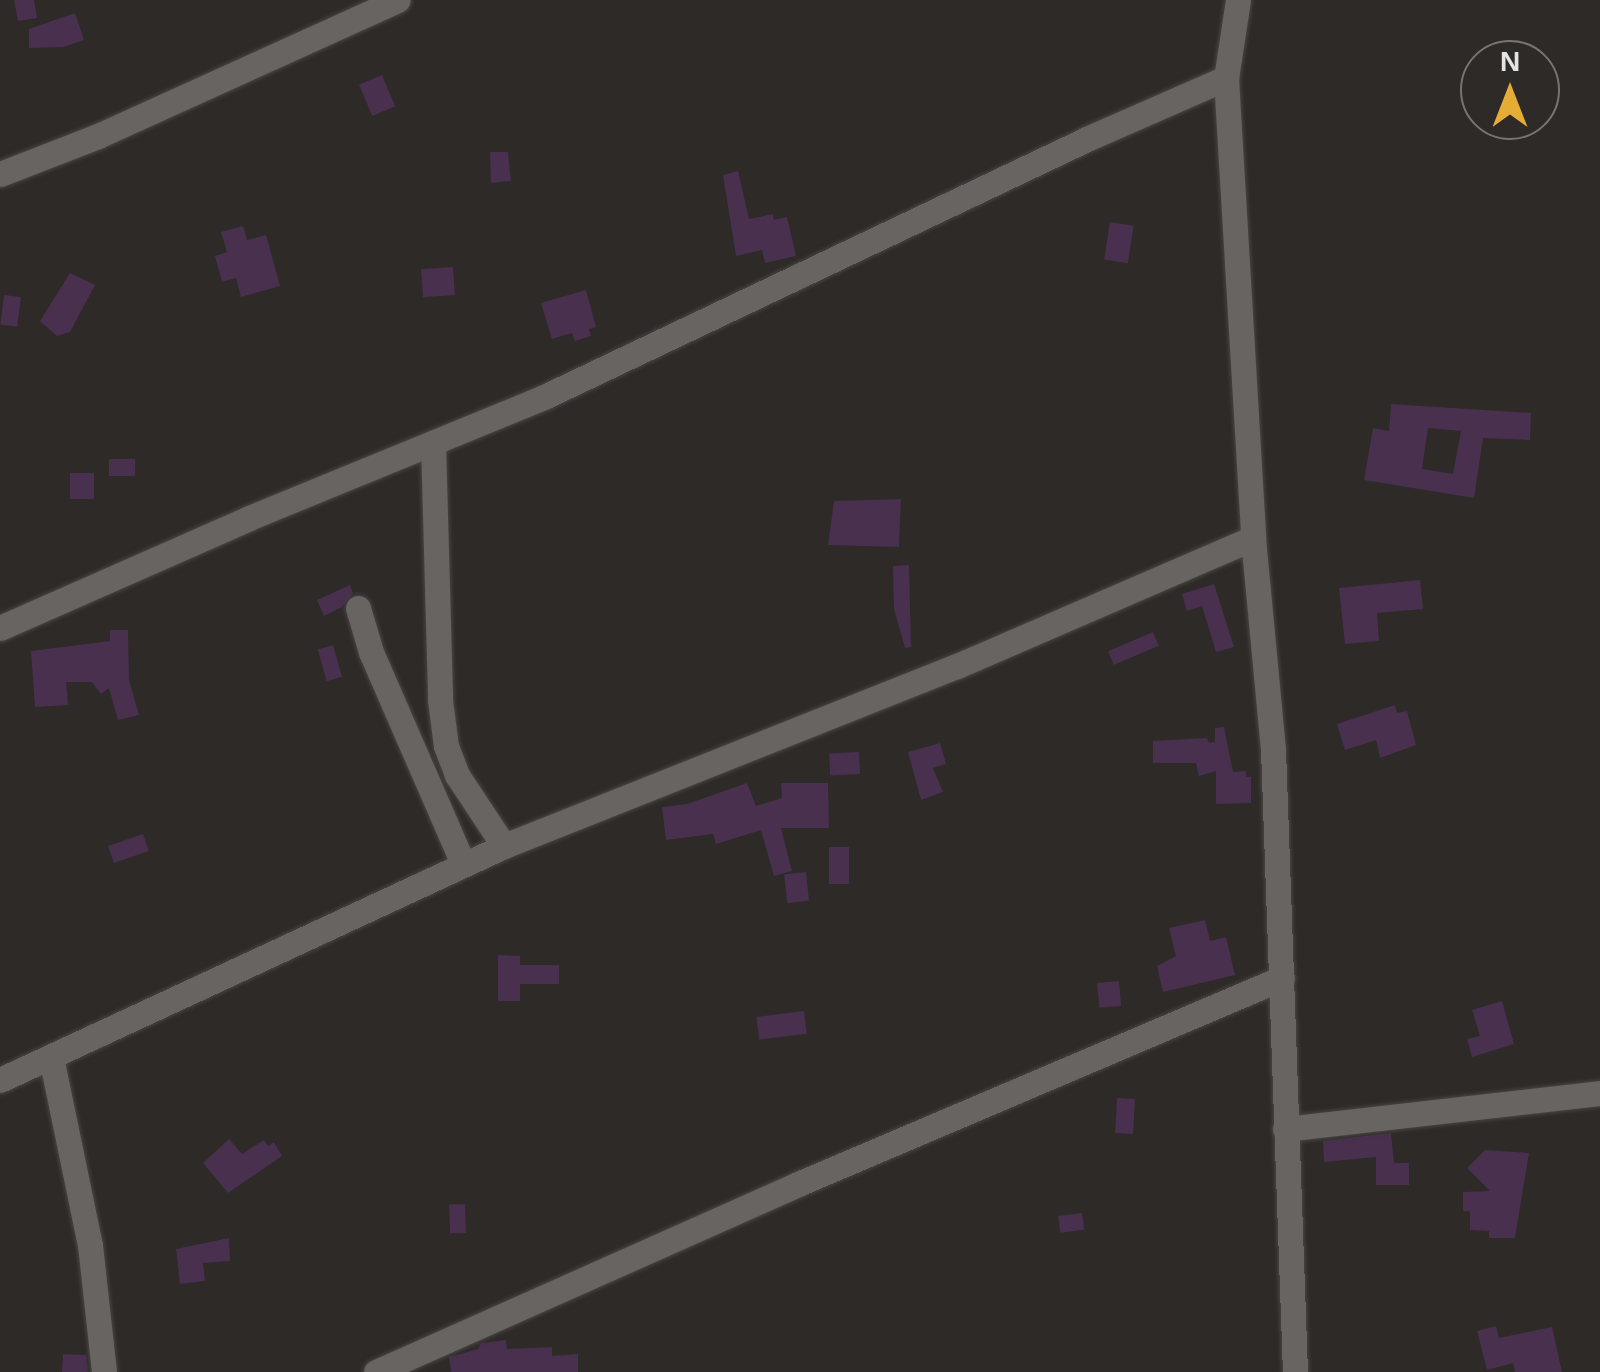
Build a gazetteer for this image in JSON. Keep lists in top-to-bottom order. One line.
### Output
{"north":"top"}
